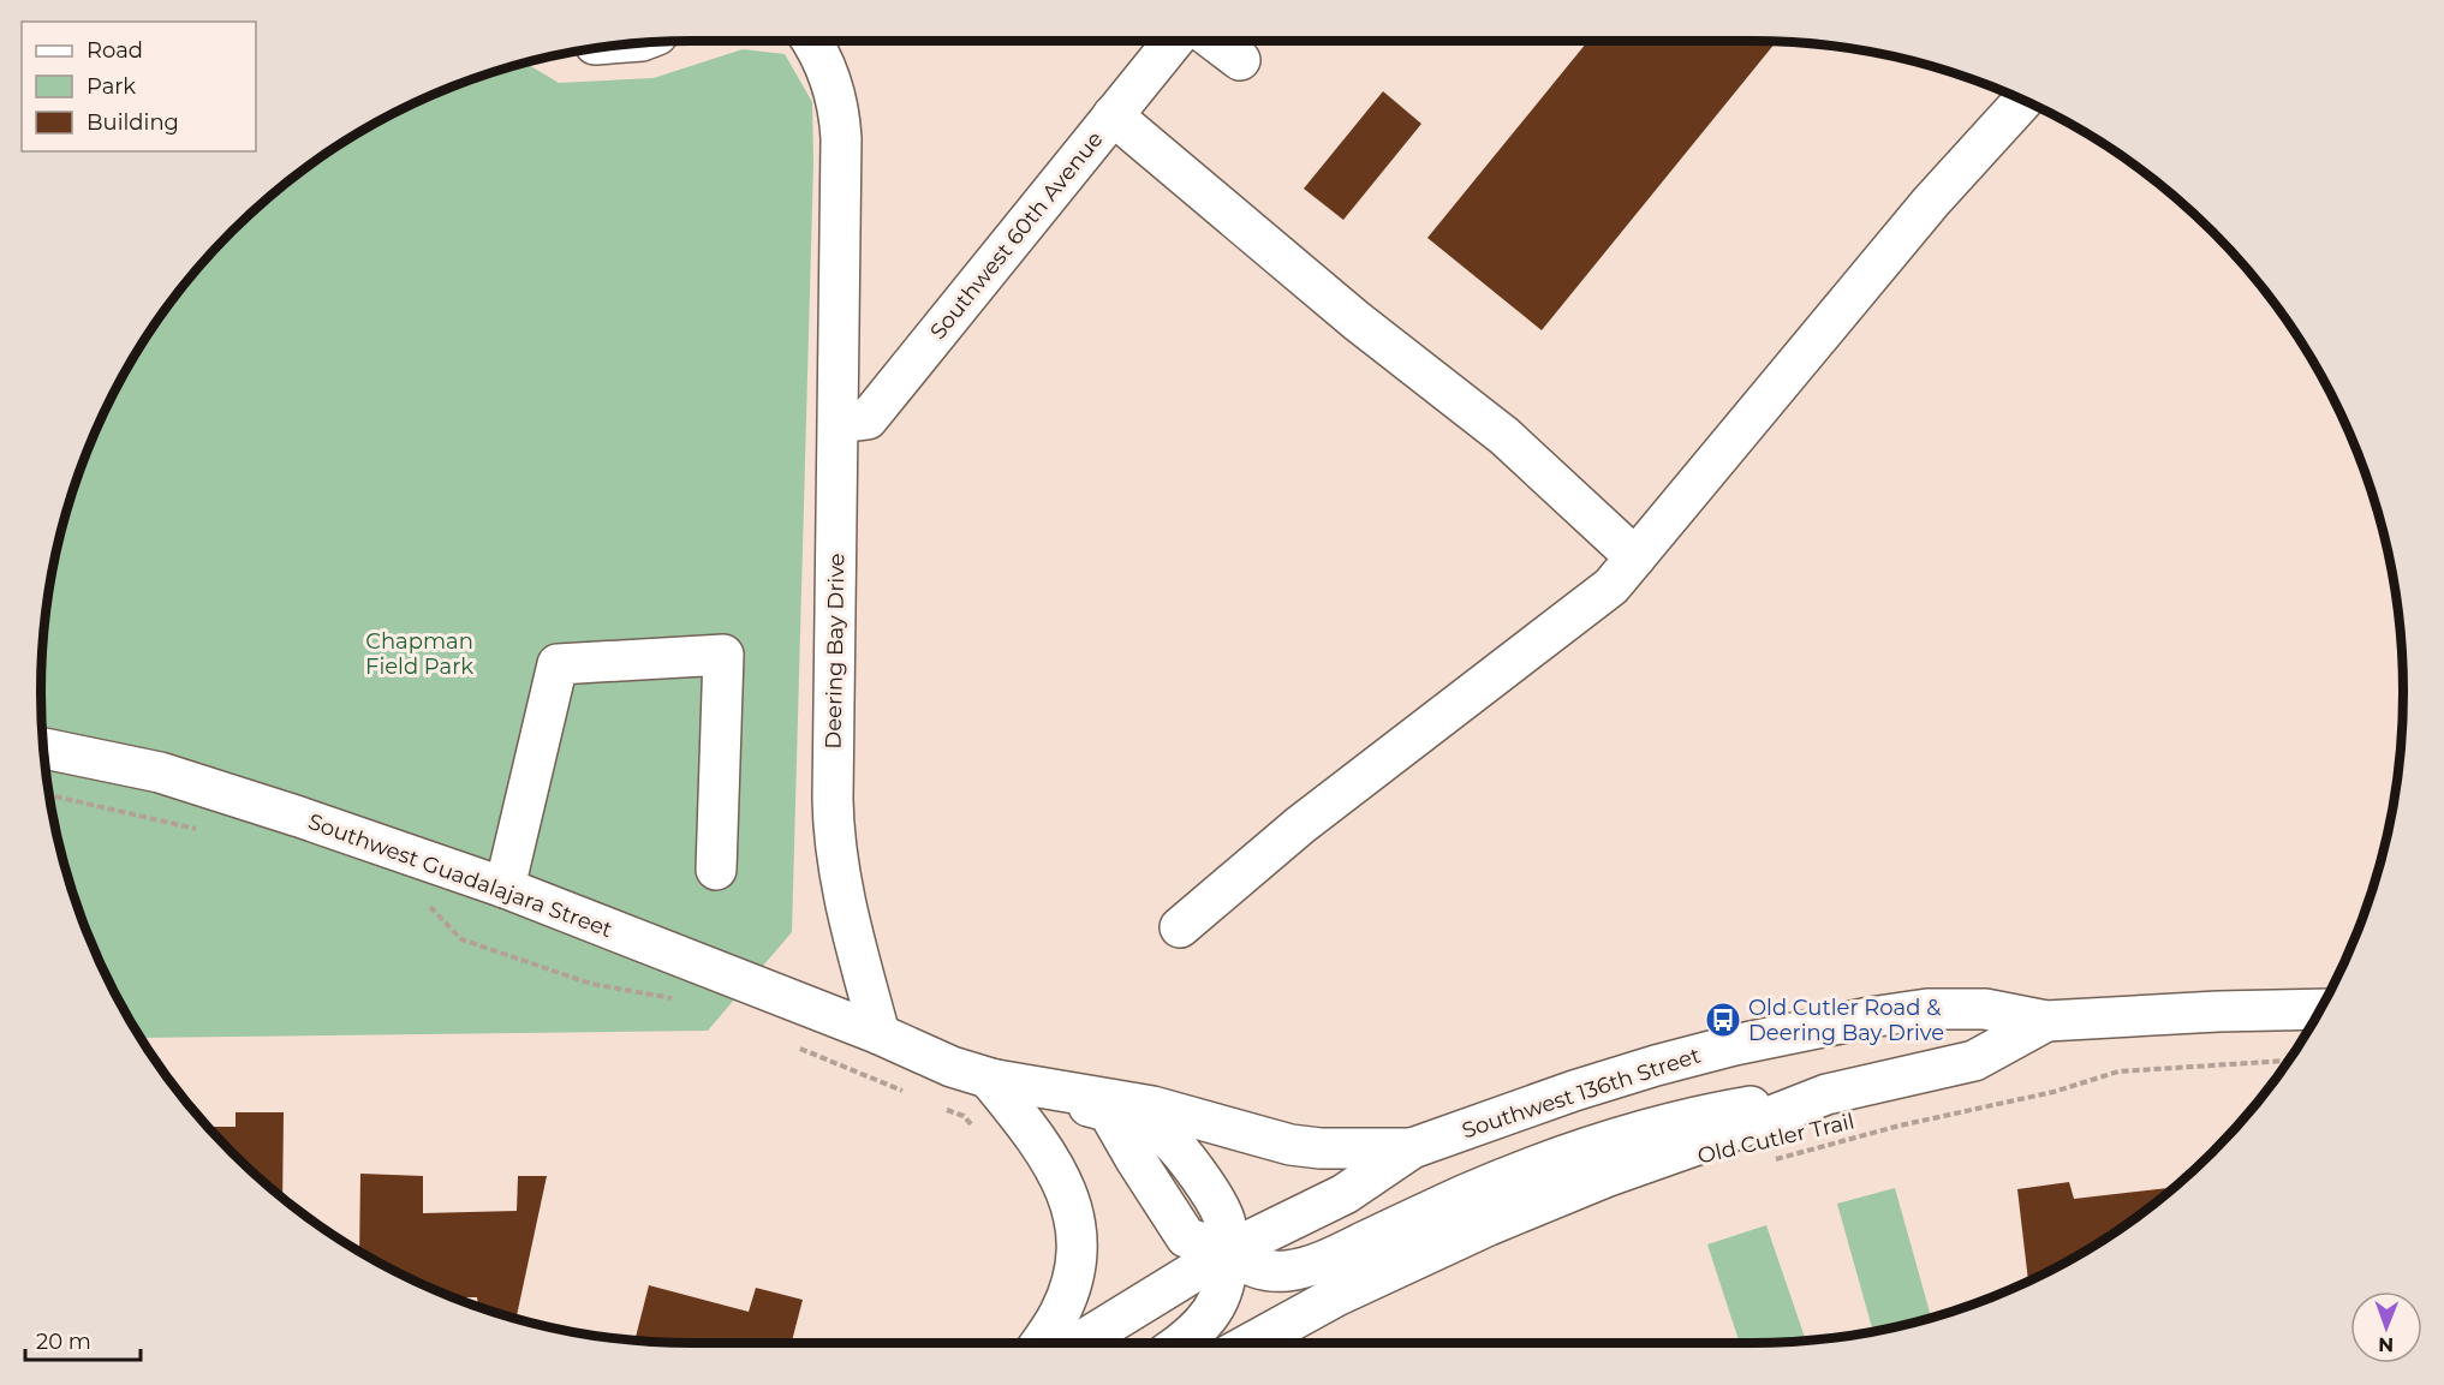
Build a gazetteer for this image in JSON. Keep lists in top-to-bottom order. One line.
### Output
{"streets":{"main road":["Southwest 60th Avenue","Deering Bay Drive","Southwest Guadalajara Street","Southwest 136th Street"],"path":["Old Cutler Trail"]},"crossings":[["Southwest 60th Avenue","Deering Bay Drive"],["Deering Bay Drive","Southwest Guadalajara Street"]],"parks":["Chapman Field Park"],"places":{"bus stop":["Old Cutler Road & Deering Bay Drive"]},"legend":["Road","Park","Building"],"scale_bar":"20 m","north":"bottom"}
